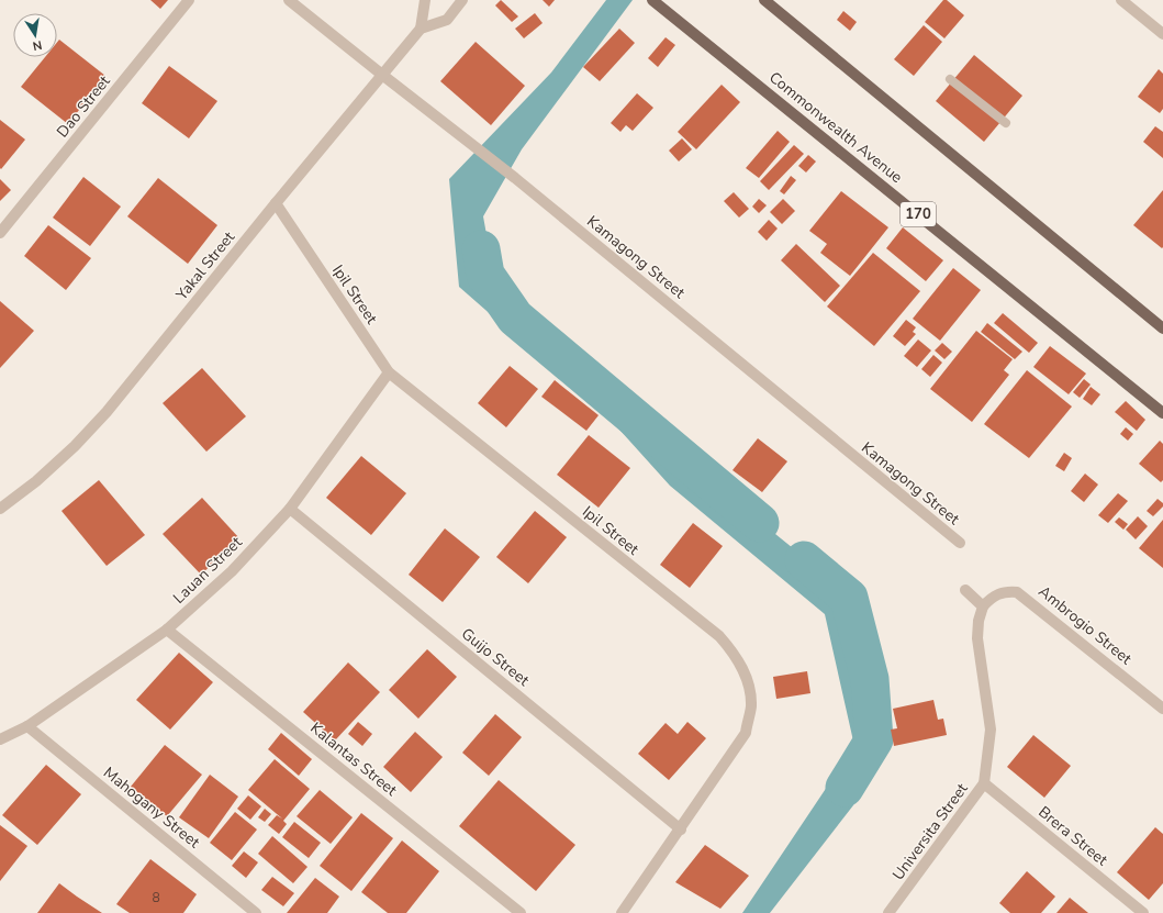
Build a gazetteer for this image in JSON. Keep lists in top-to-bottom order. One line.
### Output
{"streets":{"main road":["Commonwealth Avenue","170"],"street":["Dao Street","Kamagong Street","Yakal Street","Ipil Street","Lauan Street","Ambrogio Street","Guijo Street","Kalantas Street","Mahogany Street","Universita Street","Brera Street"]},"crossings":[["Kamagong Street","Yakal Street"],["Yakal Street","Ipil Street"],["Ipil Street","Lauan Street"],["Ipil Street","Guijo Street"],["Lauan Street","Guijo Street"],["Lauan Street","Kalantas Street"],["Lauan Street","Mahogany Street"],["Ambrogio Street","Universita Street"],["Universita Street","Brera Street"]],"house_numbers":["8"],"north":"bottom"}
